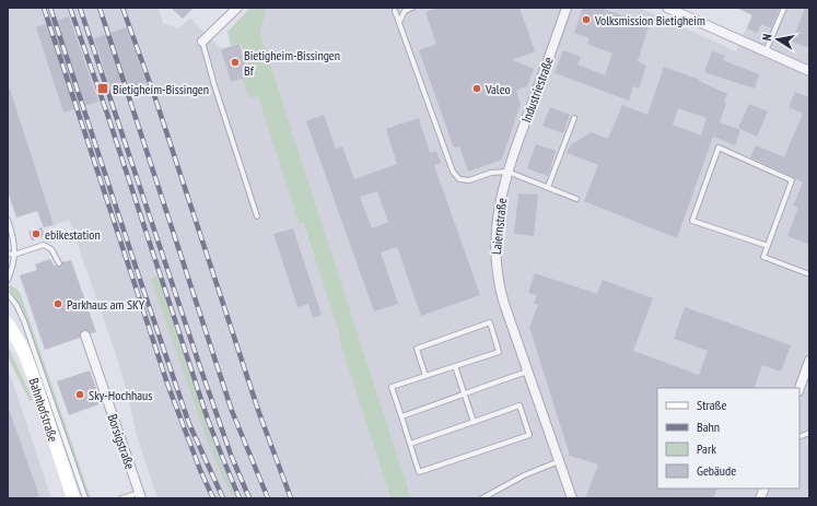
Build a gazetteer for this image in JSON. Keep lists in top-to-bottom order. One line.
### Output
{"streets":{"street":["Industriestraße","Laiernstraße","Bahnhofstraße","Borsigstraße"]},"crossings":[["Industriestraße","Laiernstraße"]],"places":{"other":["Volksmission Bietigheim","Bietigheim-Bissingen Bf","Valeo","ebikestation","Parkhaus am SKY","Sky-Hochhaus"],"transit":["Bietigheim-Bissingen"]},"legend":["Straße","Bahn","Park","Gebäude"],"north":"left"}
